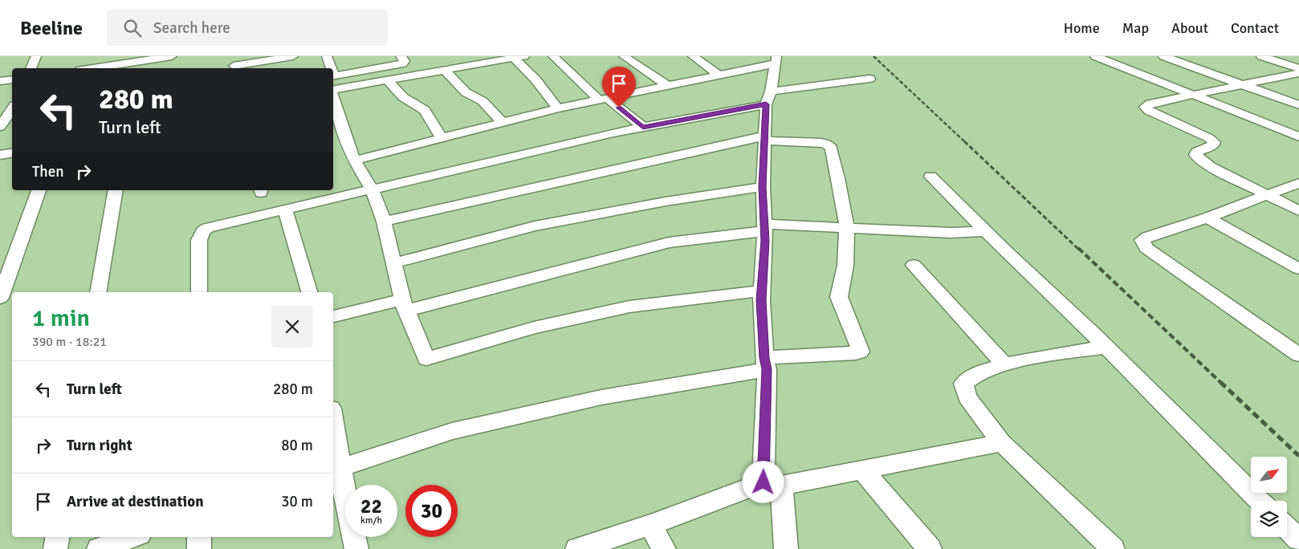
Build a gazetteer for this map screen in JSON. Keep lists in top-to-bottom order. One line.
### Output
{"north":"top right","page":{"header":"Beeline","search":"Search here","nav":["Home","Map","About","Contact"],"turn":["280 m","Turn left"],"then":"Then","heading":["1 min","390 m · 18:21"],"list":[{"name":"Turn left","value":"280 m"},{"name":"Turn right","value":"80 m"},{"name":"Arrive at destination","value":"30 m"}],"speed":"22 km/h","limit":"30"}}
